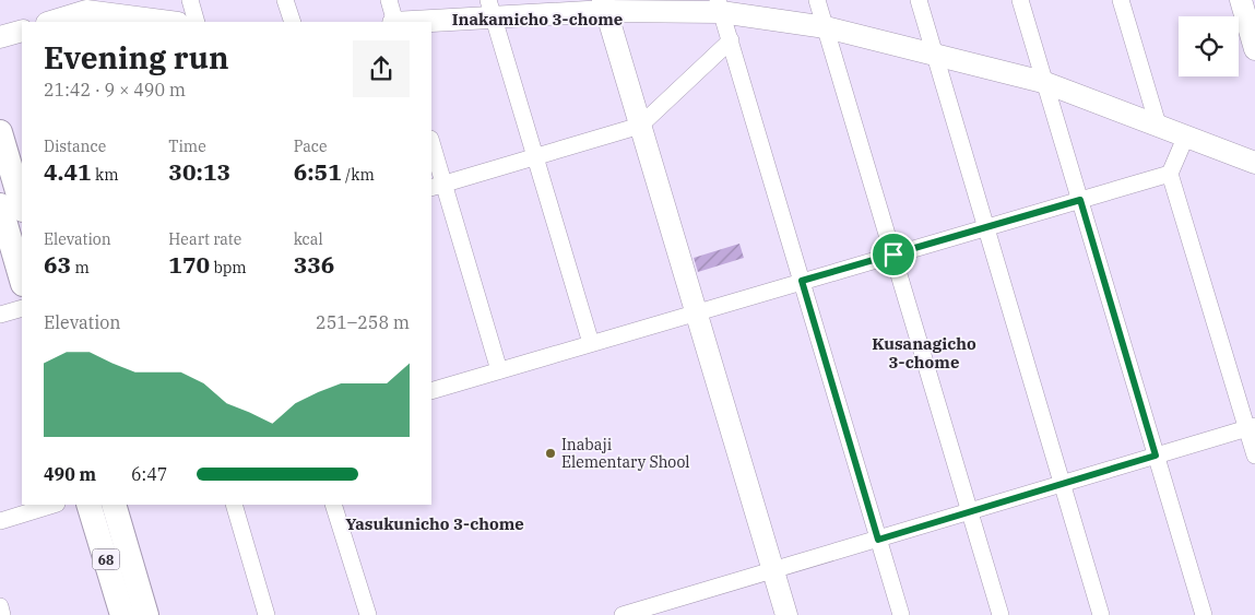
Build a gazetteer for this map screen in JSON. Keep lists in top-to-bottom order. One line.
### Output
{"streets":{"main road":["68"]},"districts":["Inakamicho 3-chome","Kusanagicho 3-chome","Yasukunicho 3-chome"],"places":["Inabaji Elementary Shool"],"page":{"heading":["Evening run","21:42 · 9 × 490 m"],"stats":[["Distance","4.41 km"],["Time","30:13"],["Pace","6:51 /km"],["Elevation","63 m"],["Heart rate","170 bpm"],["kcal","336"]],"chart":["Elevation","251–258 m"],"list":[{"name":"490 m","note":"6:47"}]}}
